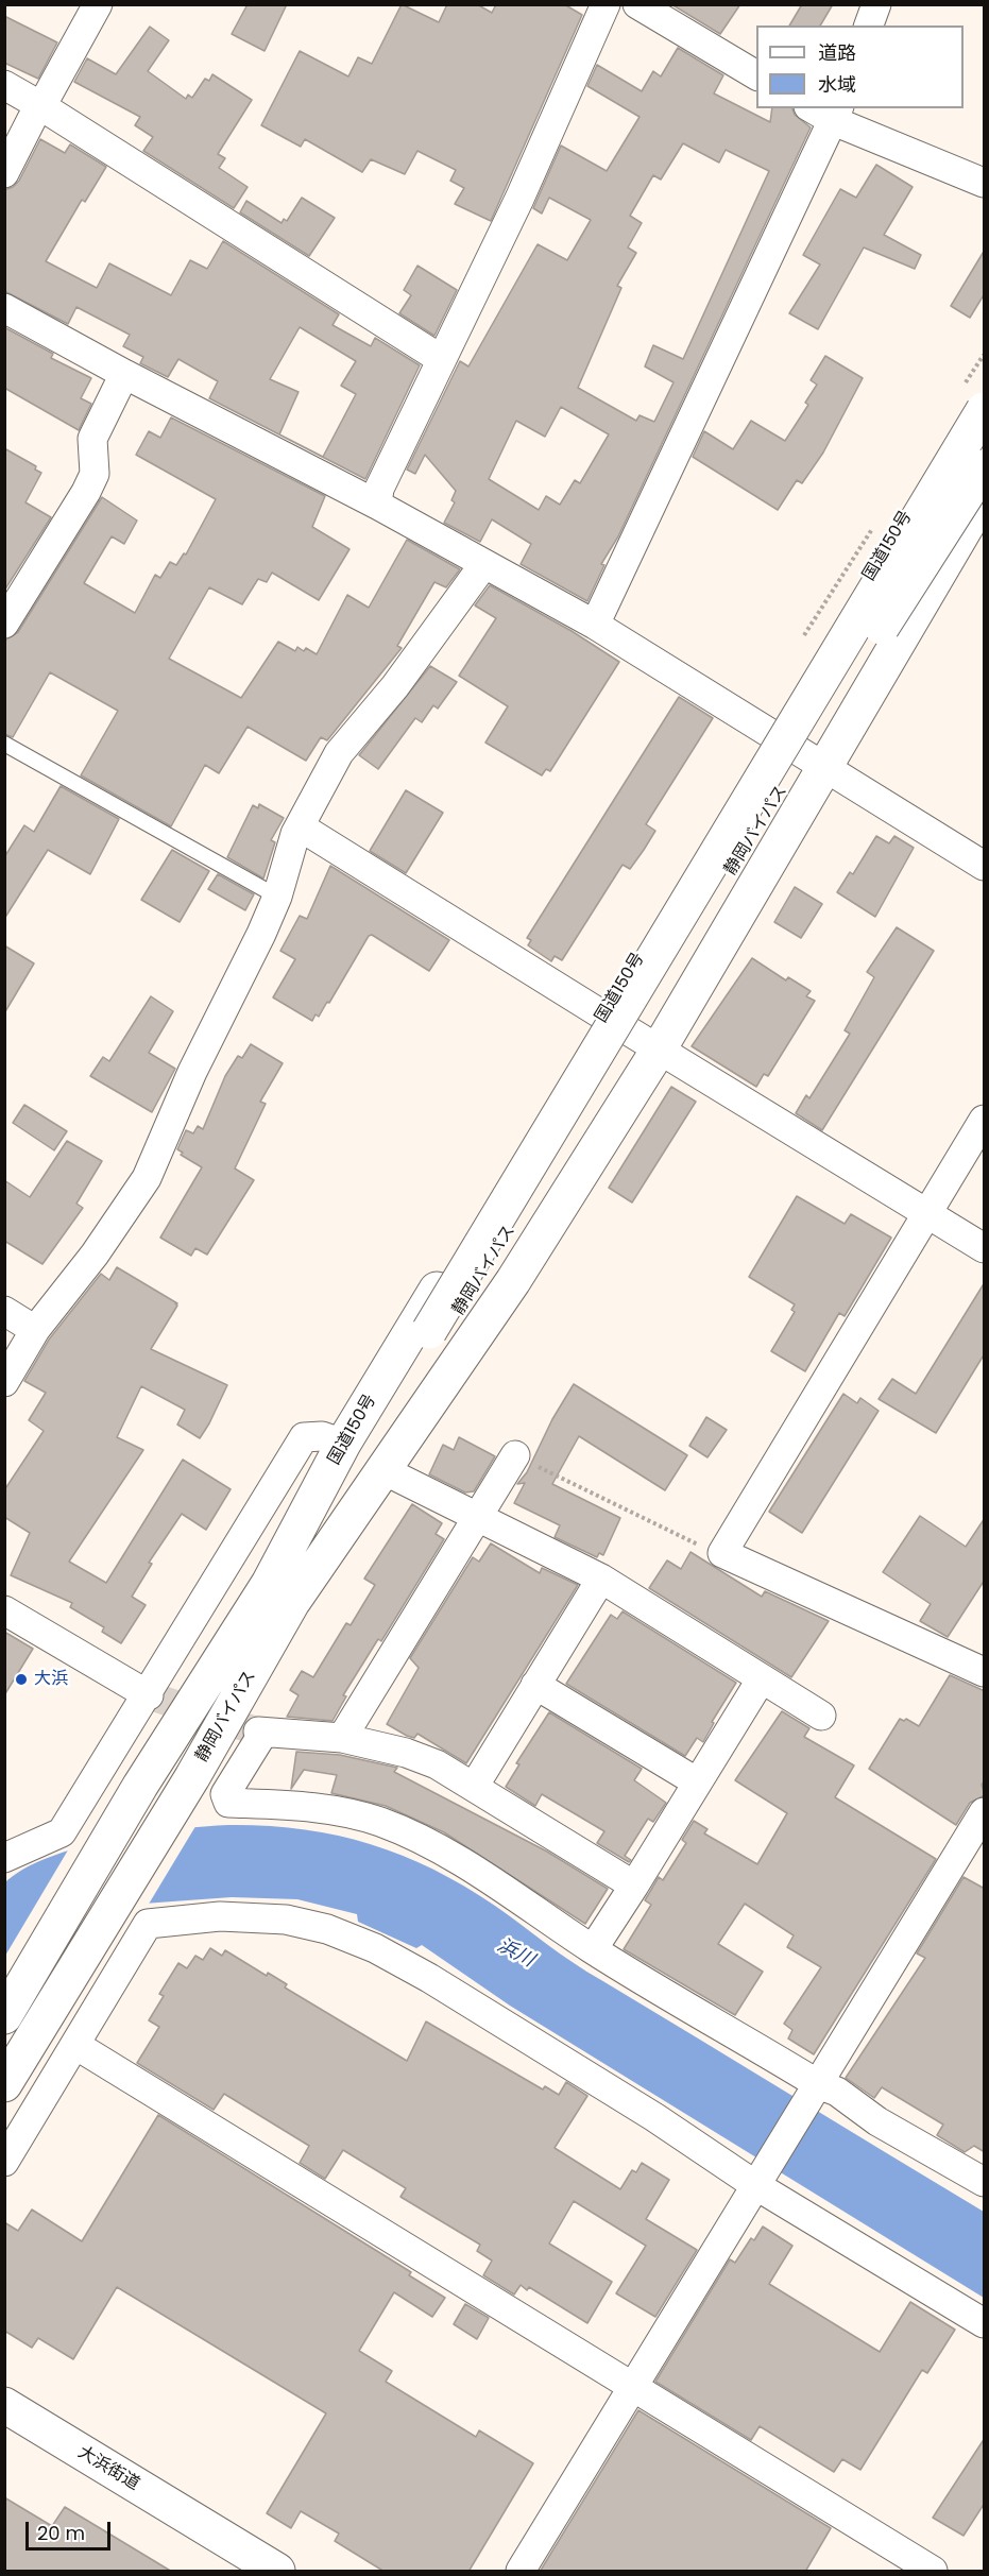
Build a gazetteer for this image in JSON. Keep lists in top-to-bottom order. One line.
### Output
{"streets":{"main road":["国道150号","静岡バイパス","大浜街道"]},"crossings":[["国道150号","静岡バイパス"]],"water":["浜川"],"places":["大浜"],"legend":["道路","水域"],"scale_bar":"20 m"}
